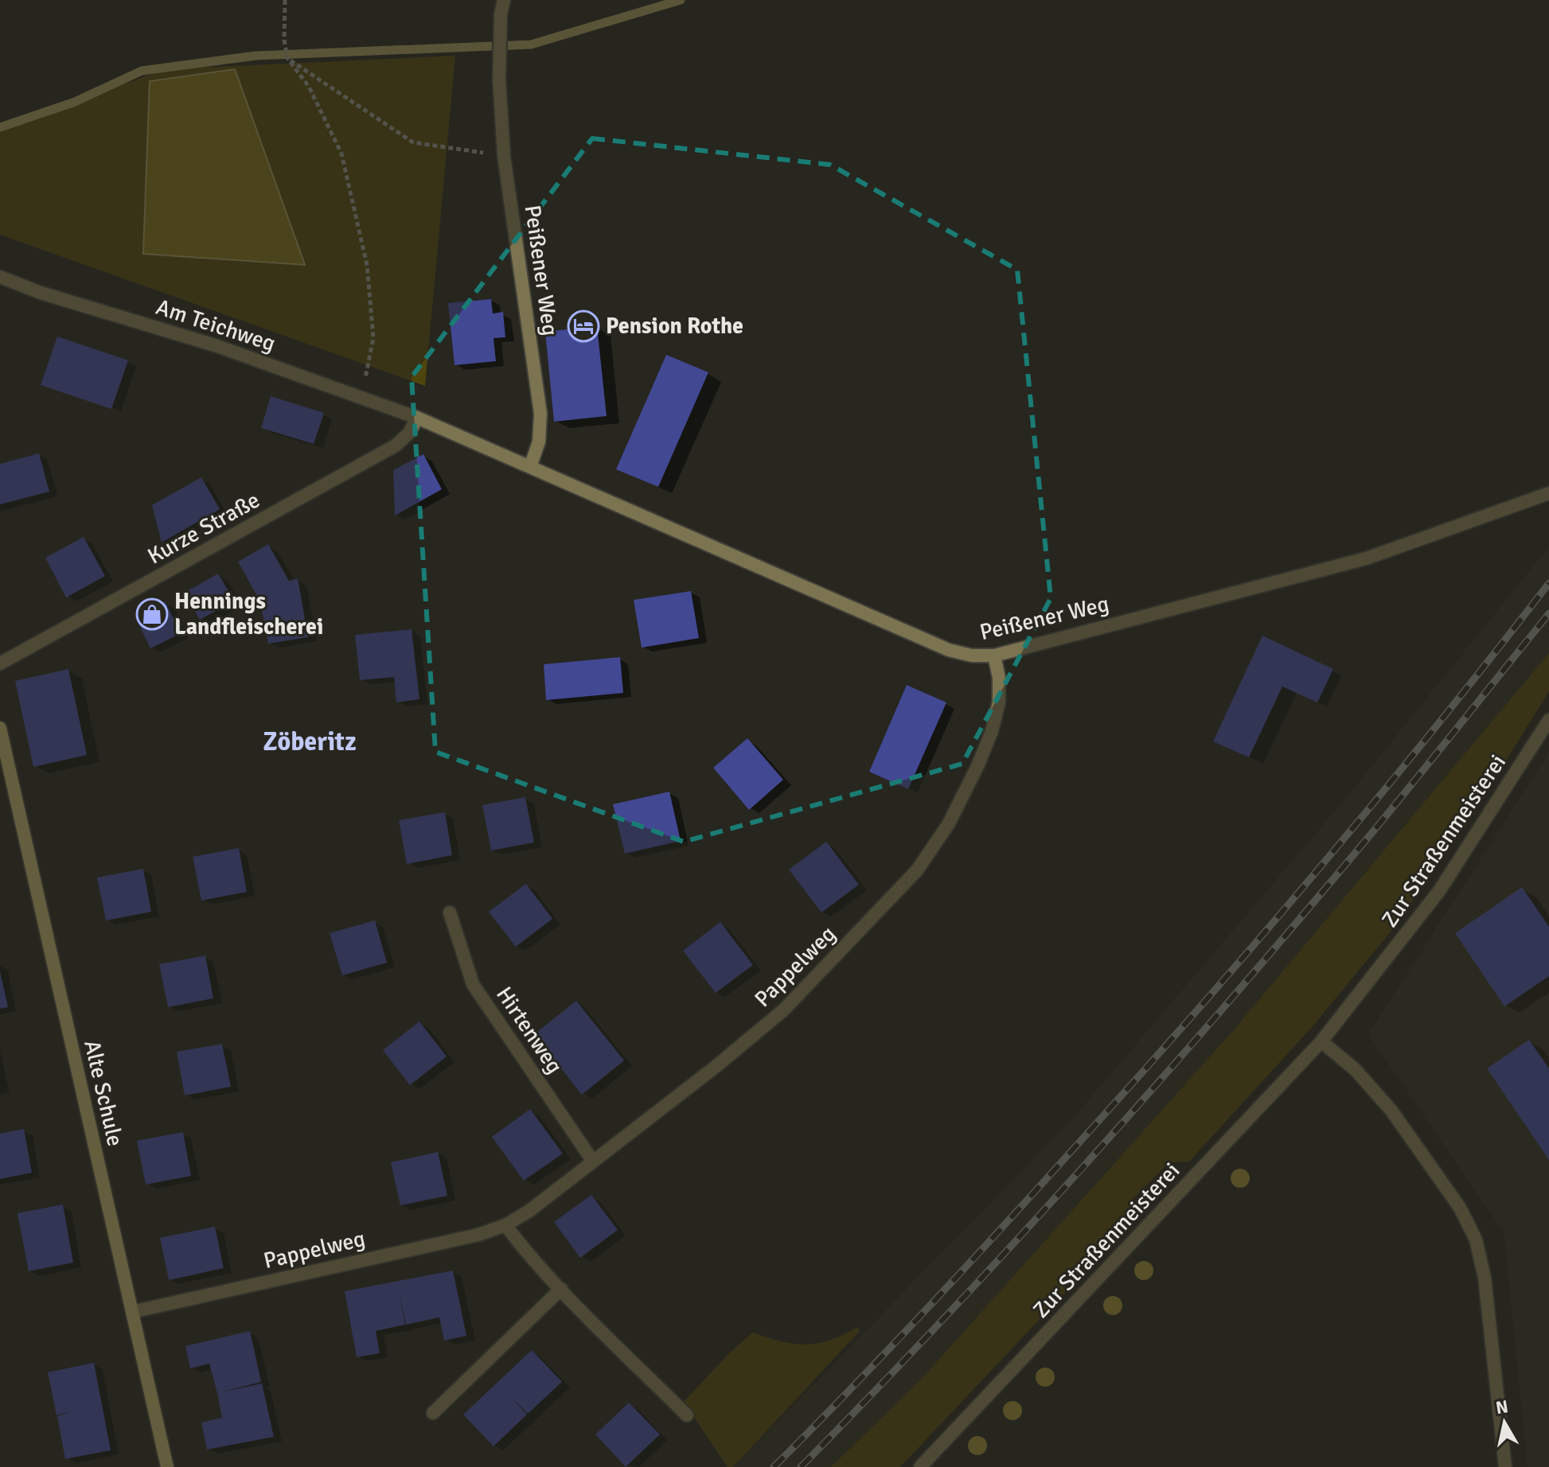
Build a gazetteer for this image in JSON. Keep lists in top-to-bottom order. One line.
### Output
{"streets":{"street":["Peißener Weg","Am Teichweg","Kurze Straße","Zur Straßenmeisterei","Pappelweg","Hirtenweg","Alte Schule"]},"crossings":[["Peißener Weg","Am Teichweg"],["Peißener Weg","Kurze Straße"],["Peißener Weg","Pappelweg"],["Am Teichweg","Kurze Straße"],["Pappelweg","Hirtenweg"],["Pappelweg","Alte Schule"]],"districts":["Zöberitz"],"places":{"hotel":["Pension Rothe"],"shop":["Hennings Landfleischerei"]},"north":"top"}
